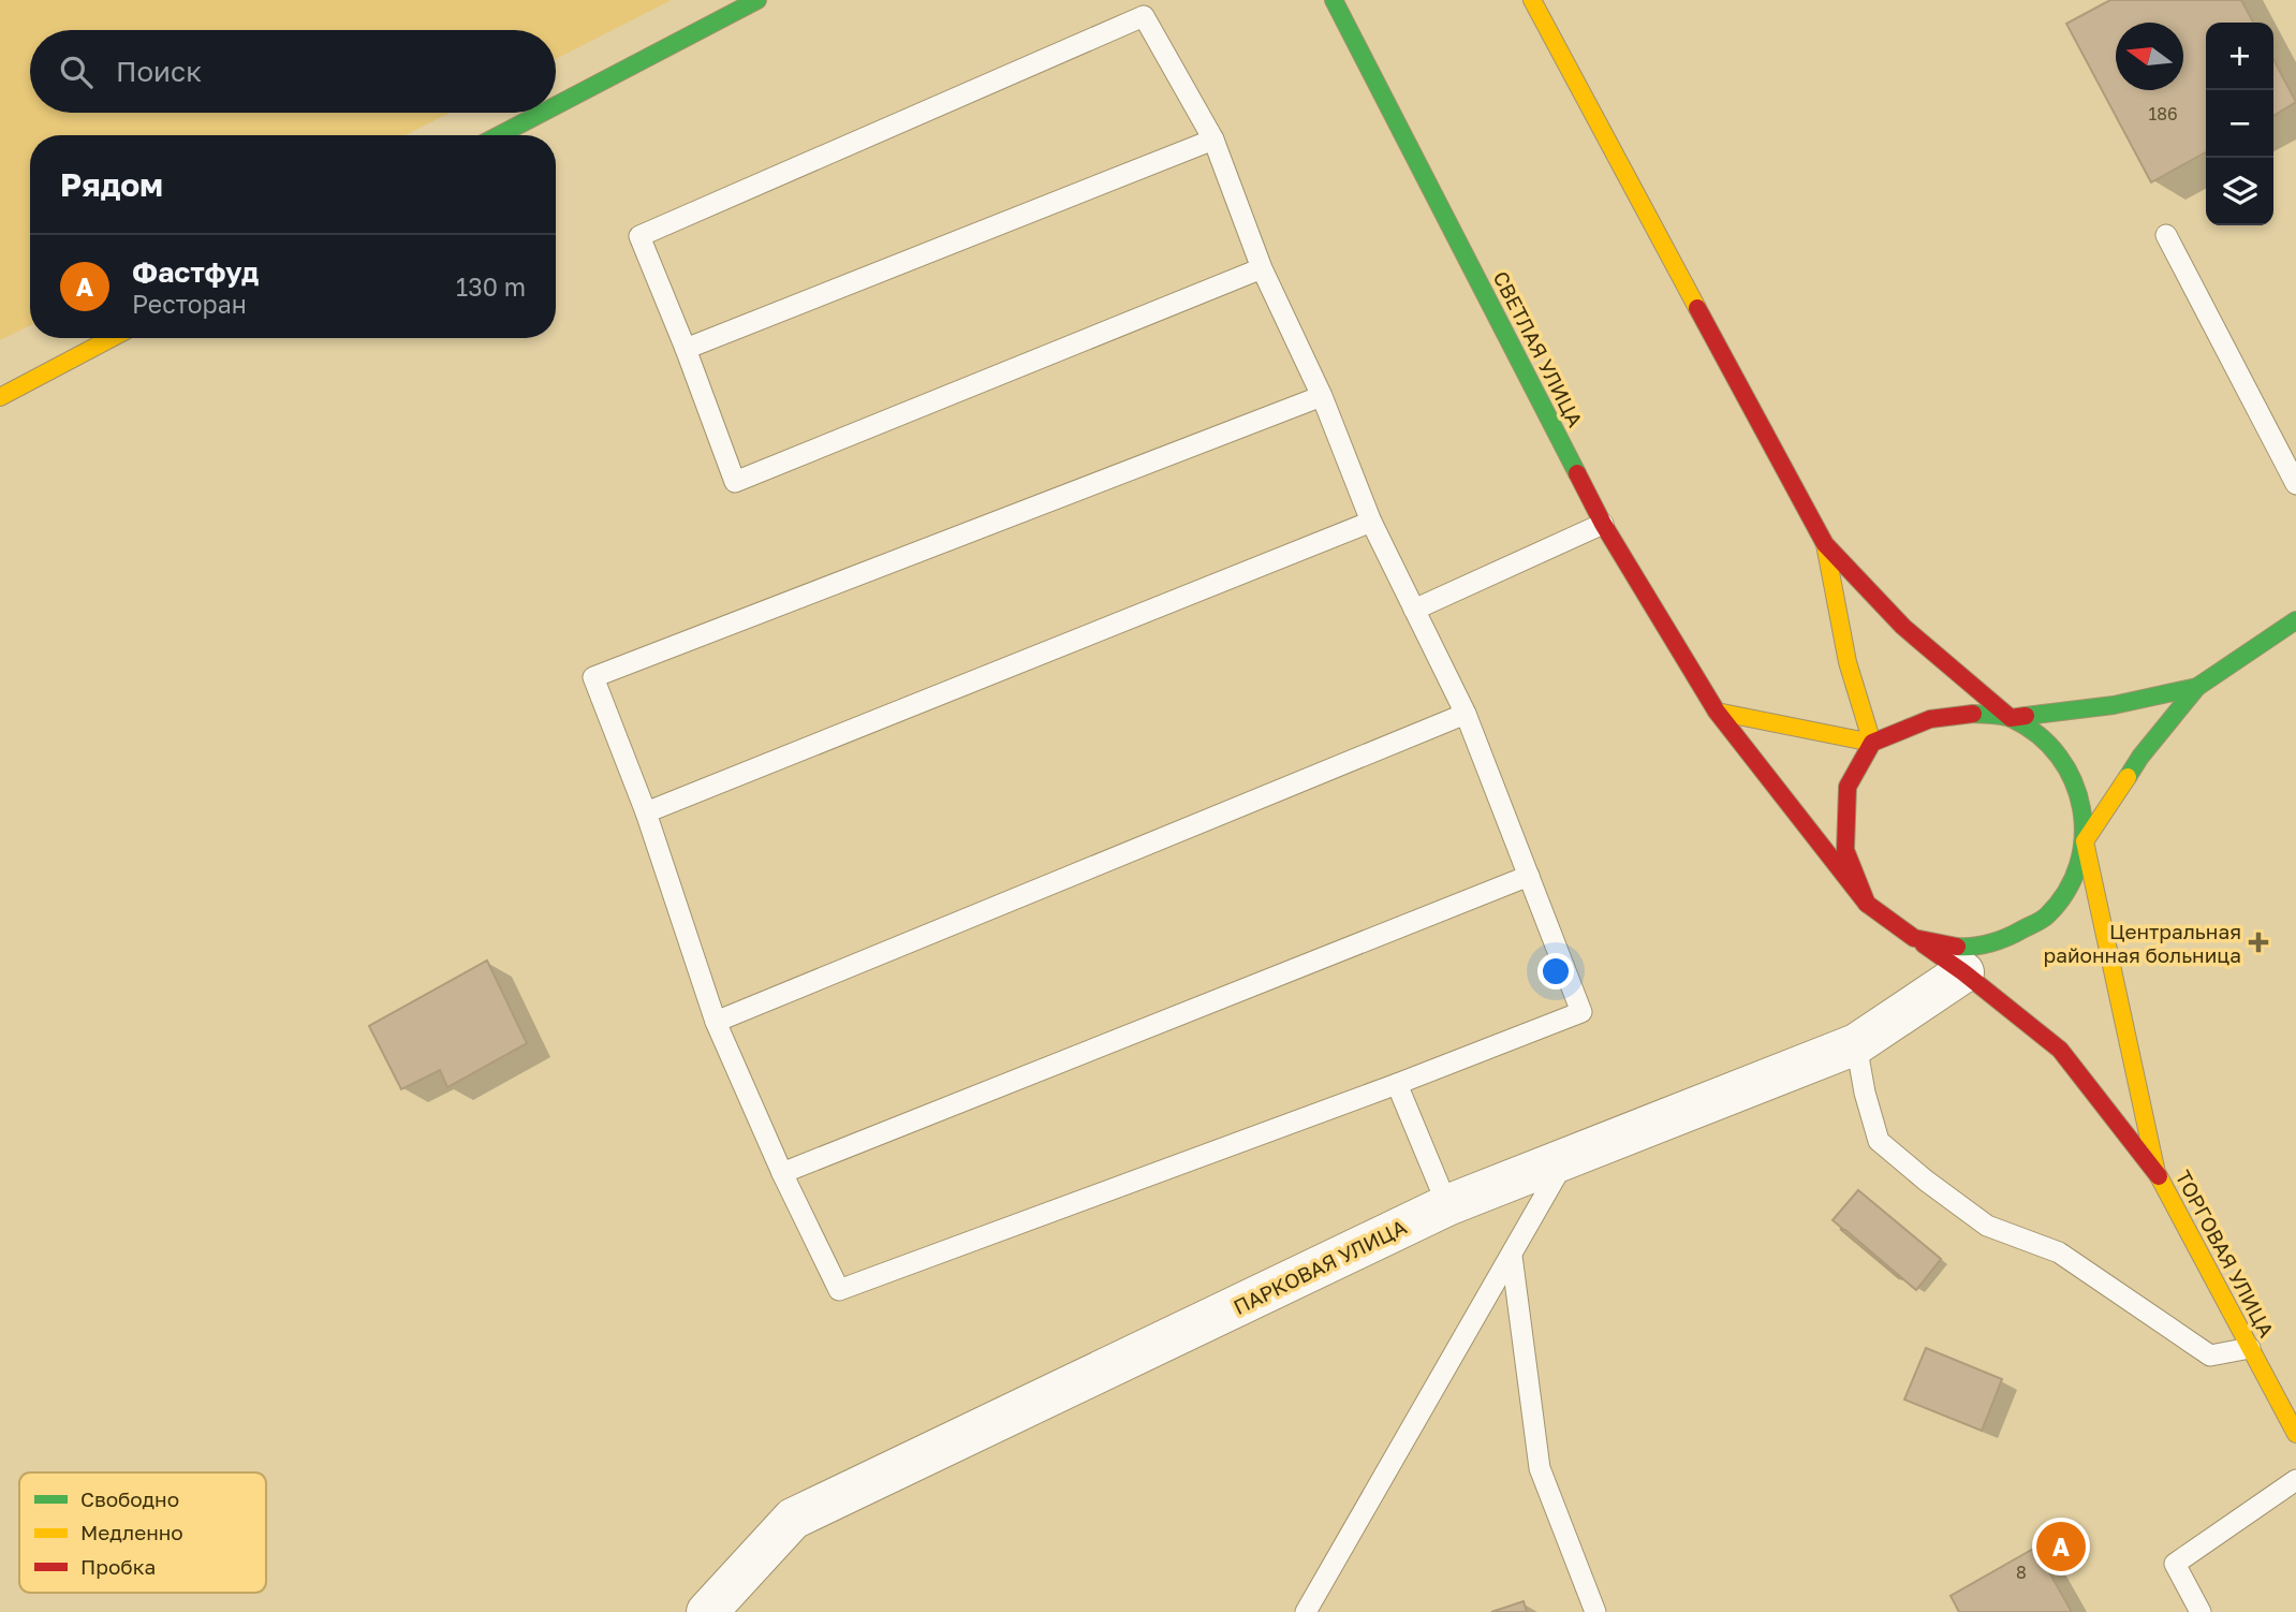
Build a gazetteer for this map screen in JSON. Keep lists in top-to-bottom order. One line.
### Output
{"streets":{"main road":["СВЕТЛАЯ УЛИЦА","ТОРГОВАЯ УЛИЦА"],"street":["ПАРКОВАЯ УЛИЦА"]},"crossings":[["СВЕТЛАЯ УЛИЦА","ТОРГОВАЯ УЛИЦА"],["ТОРГОВАЯ УЛИЦА","ПАРКОВАЯ УЛИЦА"]],"places":{"health":["Центральная районная больница"]},"house_numbers":["186","8"],"legend":["Свободно","Медленно","Пробка"],"north":"left","page":{"map_buttons":["+","−"],"search":"Поиск","heading":"Рядом","list":[{"mark":"A","name":"Фастфуд","note":"Ресторан","value":"130 m"}],"pins":"A"}}
